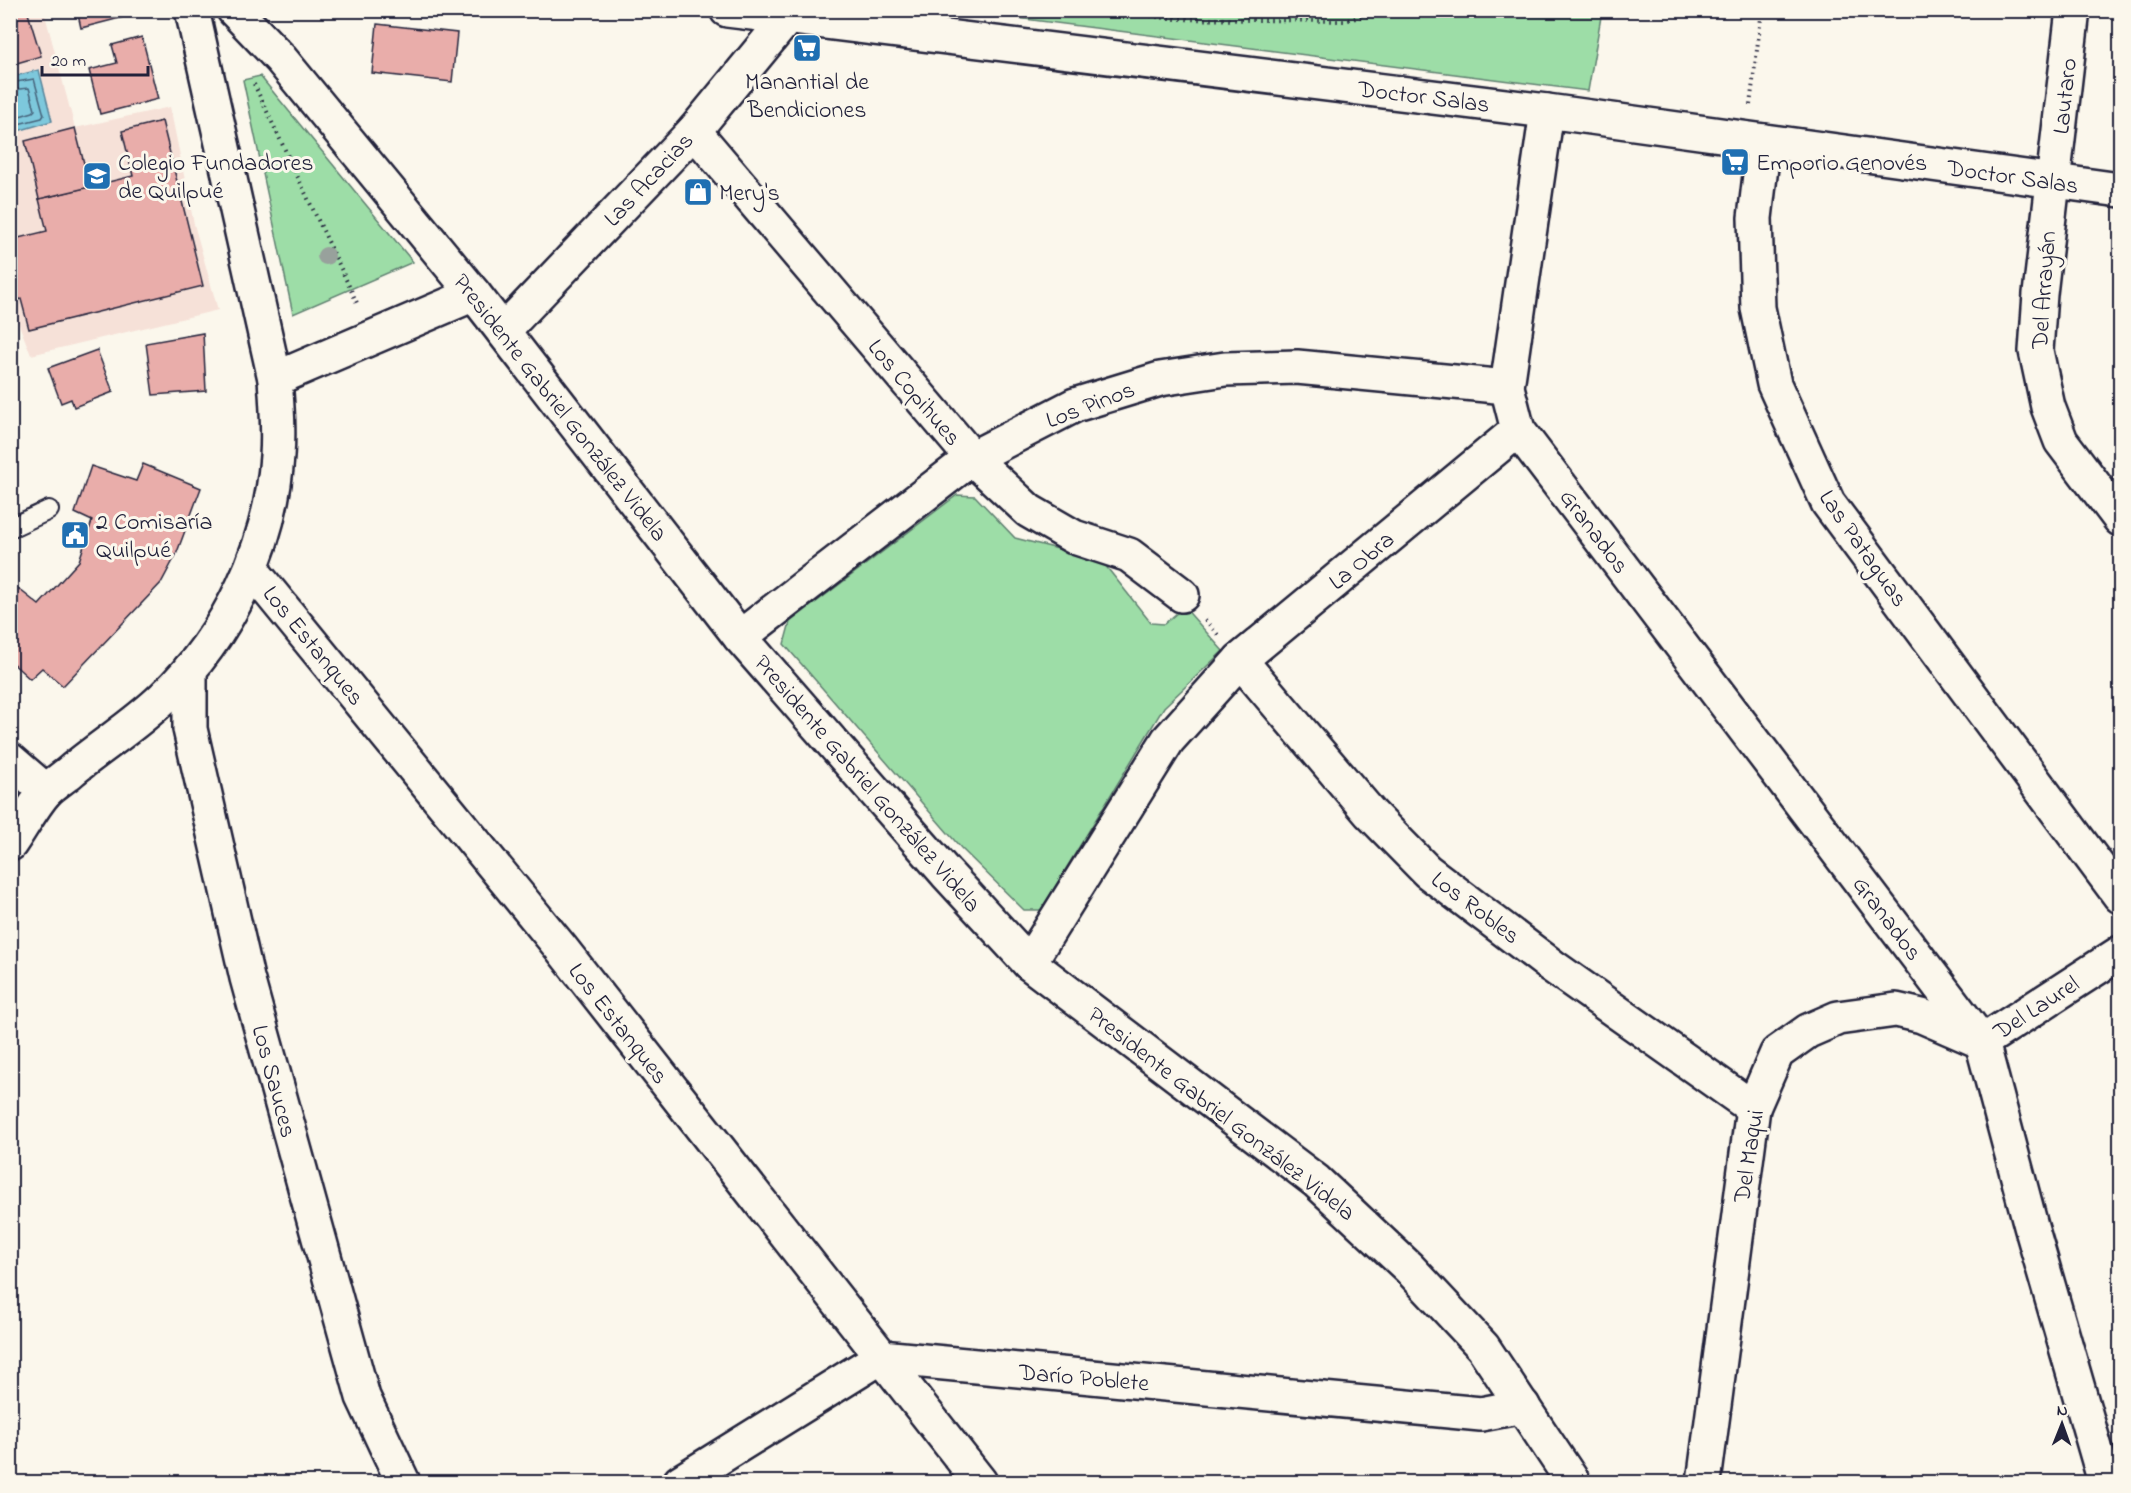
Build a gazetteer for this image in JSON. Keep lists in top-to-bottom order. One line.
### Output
{"streets":{"street":["Doctor Salas","Lautaro","Las Acacias","Del Arrayán","Los Copihues","Los Pinos","Presidente Gabriel González Videla","Granados","Las Pataguas","La Obra","Los Estanques","Los Robles","Del Laurel","Los Sauces","Del Maqui","Darío Poblete"]},"crossings":[["Doctor Salas","Lautaro"],["Doctor Salas","Las Acacias"],["Doctor Salas","Del Arrayán"],["Doctor Salas","Las Pataguas"],["Lautaro","Del Arrayán"],["Las Acacias","Los Copihues"],["Las Acacias","Presidente Gabriel González Videla"],["Los Copihues","Los Pinos"],["Los Pinos","Presidente Gabriel González Videla"],["Presidente Gabriel González Videla","La Obra"],["Presidente Gabriel González Videla","Darío Poblete"],["Granados","La Obra"],["Granados","Del Laurel"],["Granados","Del Maqui"],["La Obra","Los Robles"],["Los Estanques","Darío Poblete"],["Los Robles","Del Maqui"],["Del Laurel","Del Maqui"]],"places":{"supermarket":["Manantial de Bendiciones","Emporio Genovés"],"school or university":["Colegio Fundadores de Quilpué"],"shop":["Mery's"],"public building":["2 Comisaría Quilpué"]},"scale_bar":"20 m","north":"top"}
